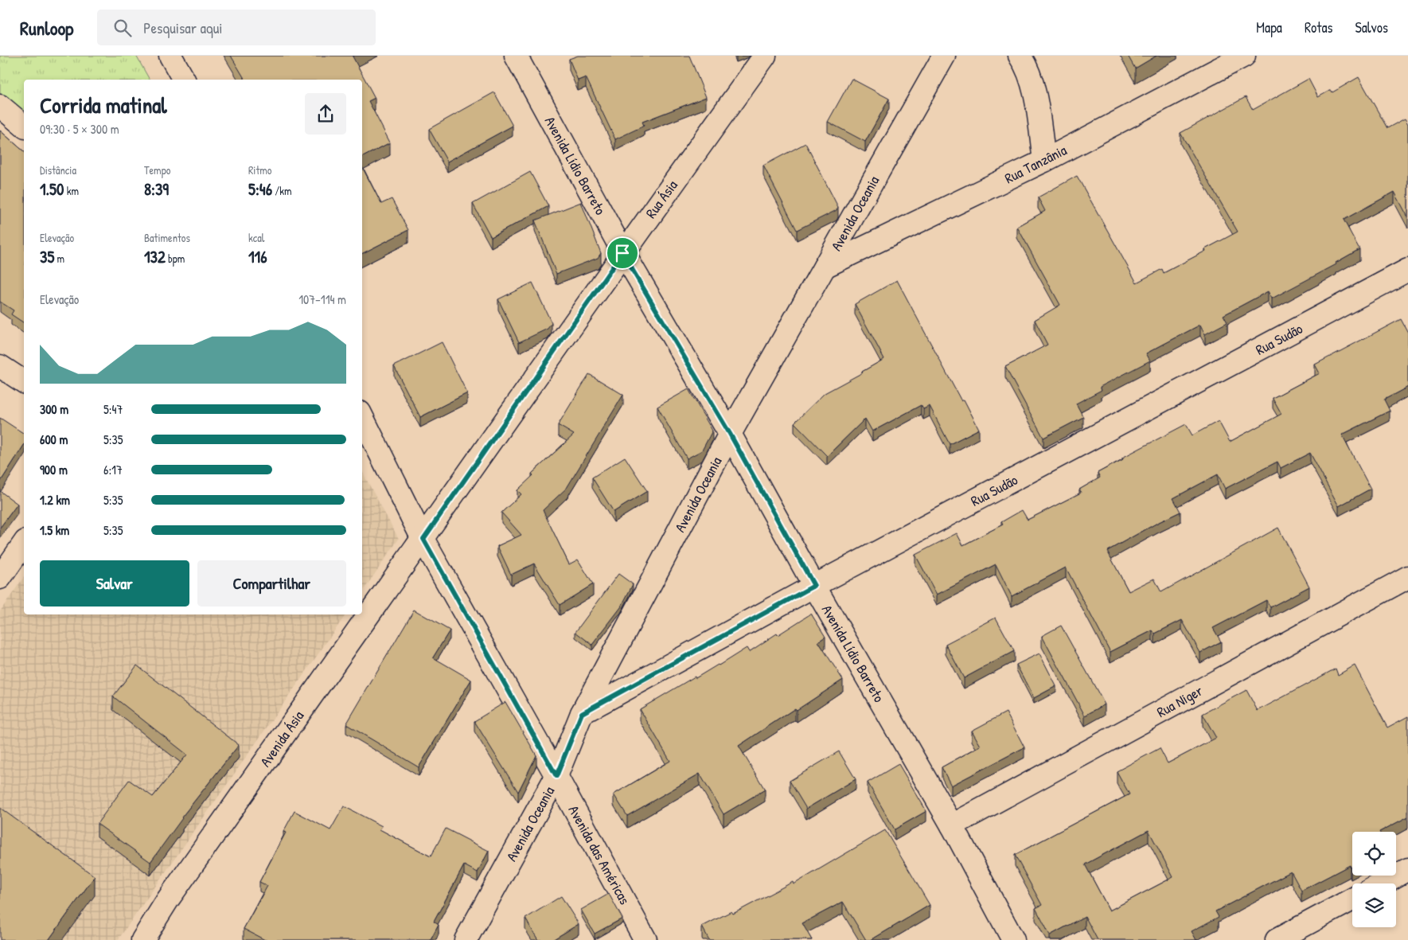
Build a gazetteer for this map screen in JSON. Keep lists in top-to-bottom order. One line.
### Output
{"streets":{"street":["Rua Tanzânia","Avenida Lídio Barreto","Rua Ásia","Avenida Oceania","Rua Sudão","Rua Niger","Avenida Ásia","Avenida das Américas"]},"crossings":[["Rua Tanzânia","Avenida Oceania"],["Avenida Lídio Barreto","Rua Ásia"],["Avenida Lídio Barreto","Avenida Oceania"],["Avenida Lídio Barreto","Rua Sudão"],["Avenida Lídio Barreto","Rua Niger"],["Rua Ásia","Avenida Ásia"],["Rua Ásia","Avenida das Américas"],["Avenida Oceania","Rua Sudão"],["Avenida Oceania","Avenida das Américas"],["Avenida Ásia","Avenida das Américas"]],"page":{"header":"Runloop","search":"Pesquisar aqui","nav":["Mapa","Rotas","Salvos"],"heading":["Corrida matinal","09:30 · 5 × 300 m"],"stats":[["Distância","1.50 km"],["Tempo","8:39"],["Ritmo","5:46 /km"],["Elevação","35 m"],["Batimentos","132 bpm"],["kcal","116"]],"chart":["Elevação","107–114 m"],"list":[{"name":"300 m","note":"5:47"},{"name":"600 m","note":"5:35"},{"name":"900 m","note":"6:17"},{"name":"1.2 km","note":"5:35"},{"name":"1.5 km","note":"5:35"}],"buttons":["Salvar","Compartilhar"]}}
